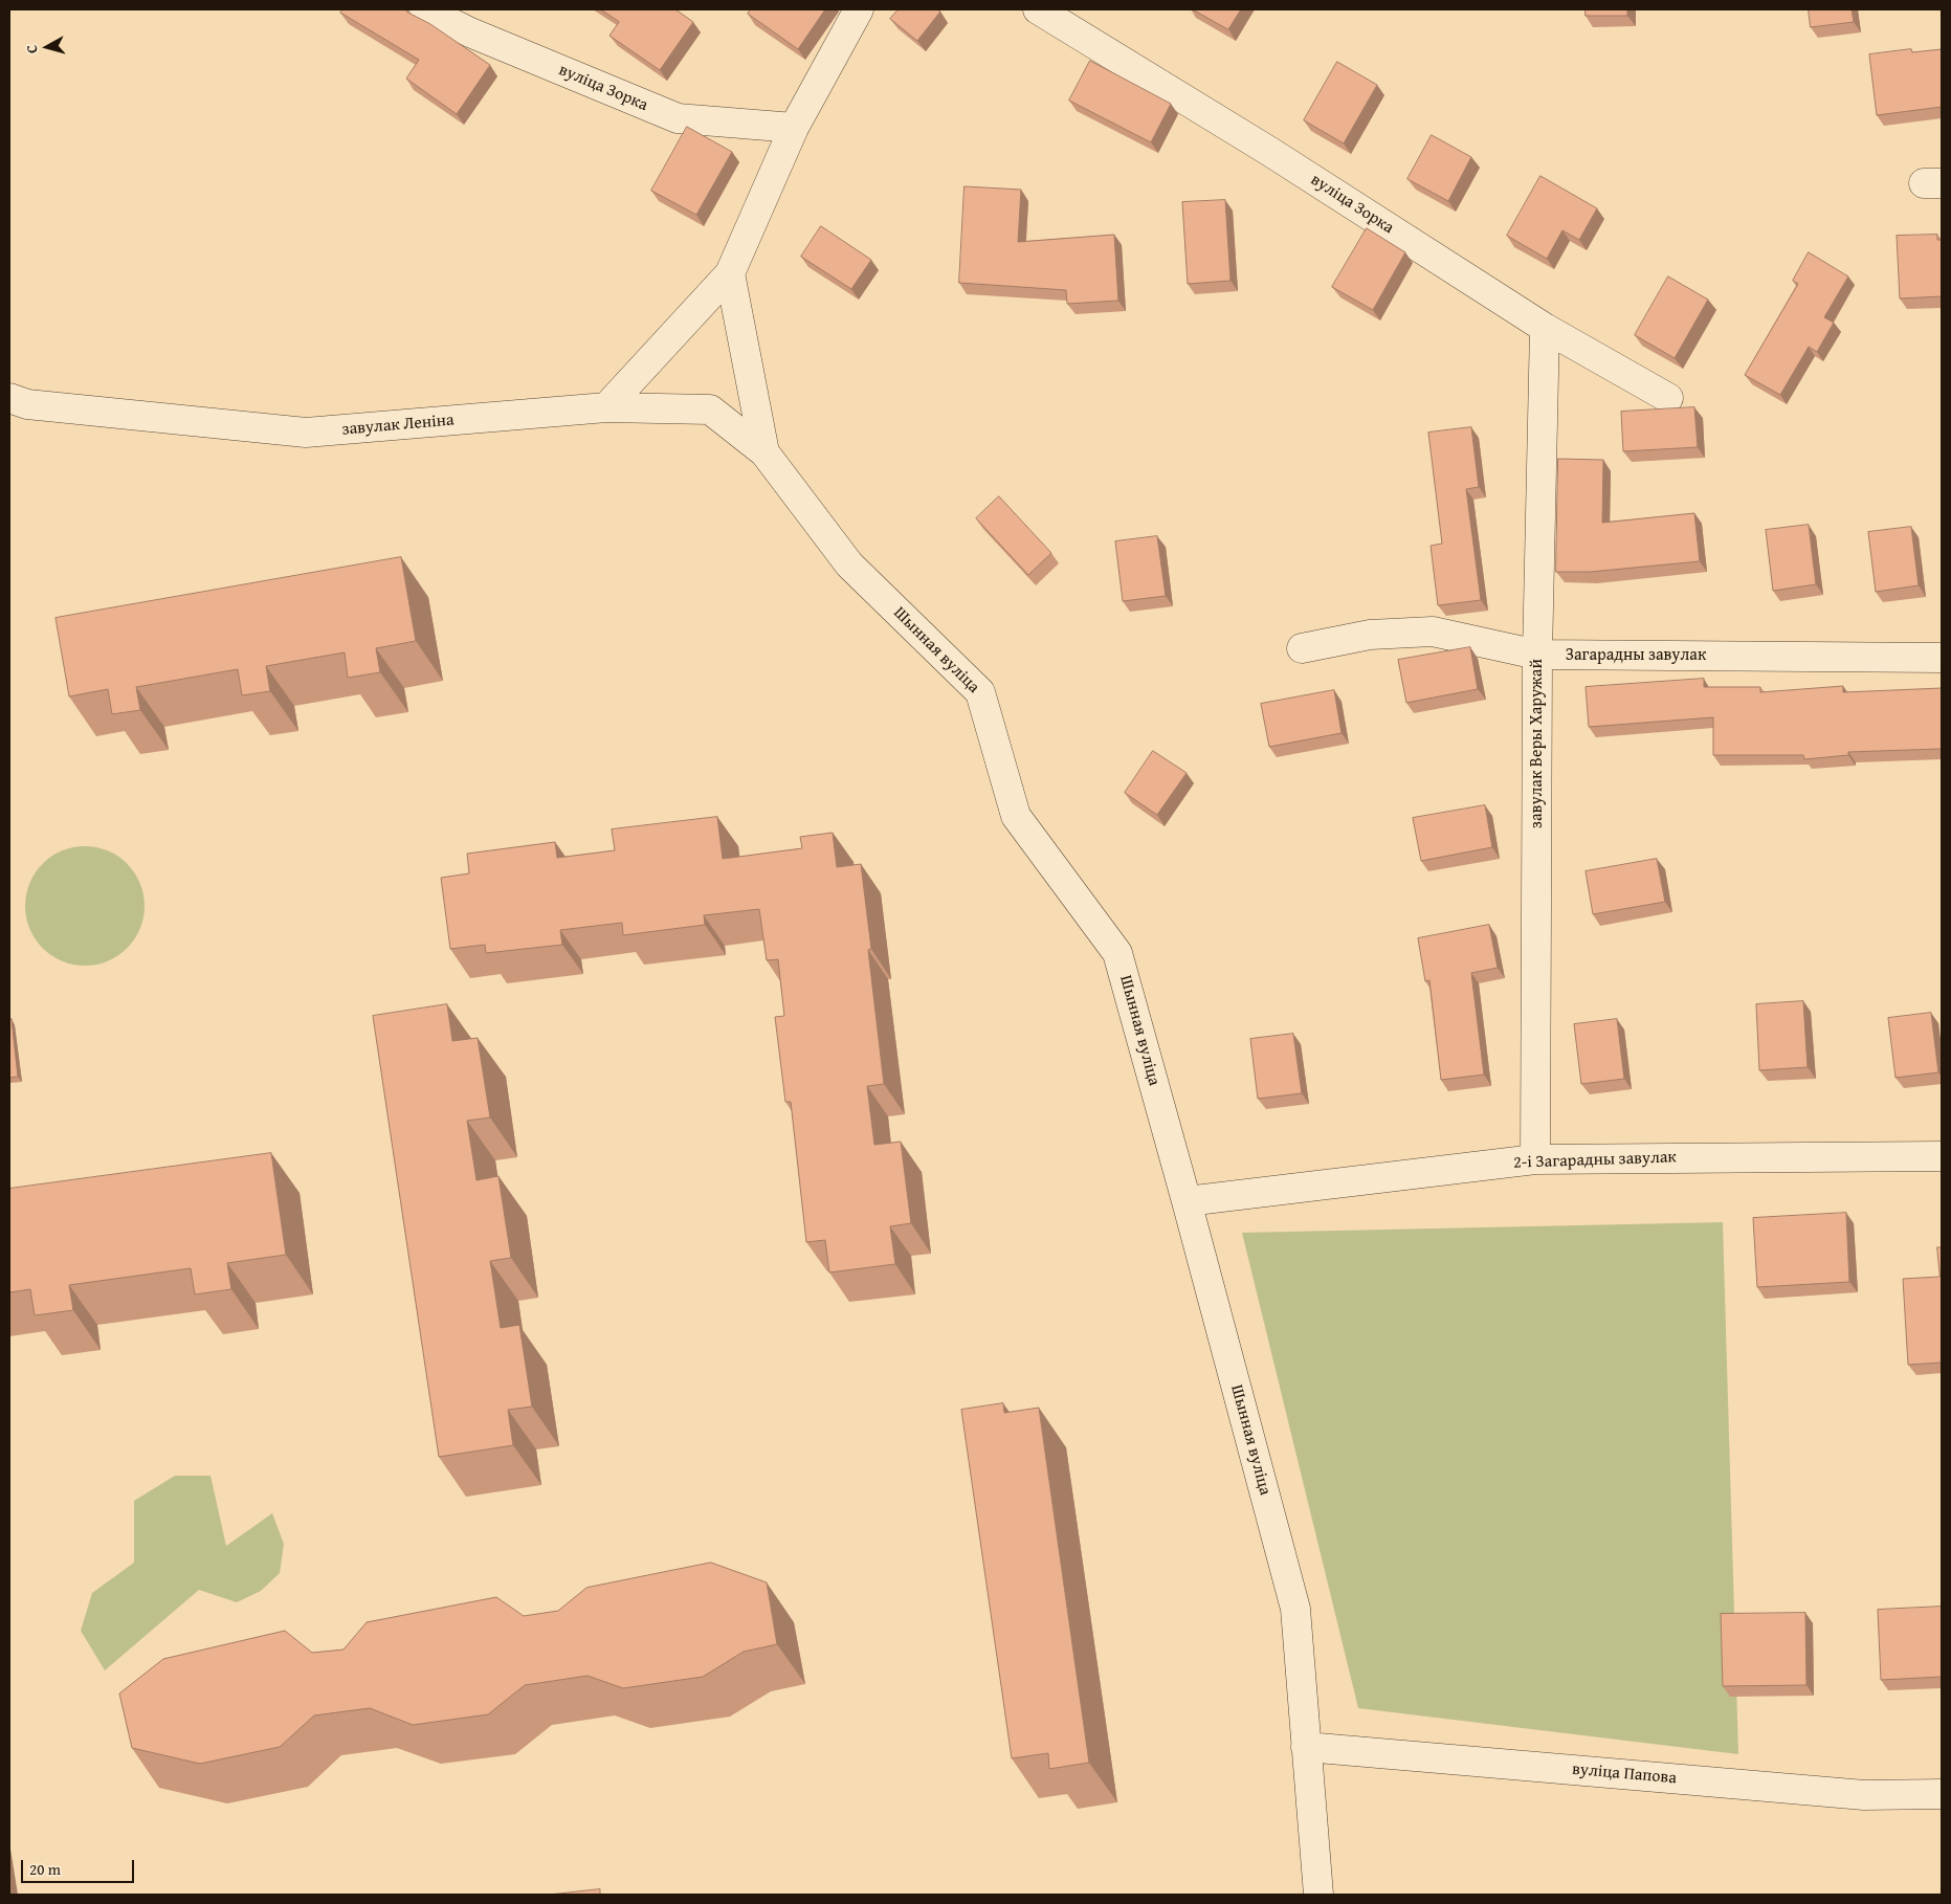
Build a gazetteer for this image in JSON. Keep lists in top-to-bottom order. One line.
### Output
{"streets":{"street":["вуліца Зорка","завулак Леніна","Шынная вуліца","Загарадны завулак","завулак Веры Харужай","2-і Загарадны завулак","вуліца Папова"]},"crossings":[["вуліца Зорка","завулак Веры Харужай"],["завулак Леніна","Шынная вуліца"],["Шынная вуліца","2-і Загарадны завулак"],["Шынная вуліца","вуліца Папова"],["Загарадны завулак","завулак Веры Харужай"],["завулак Веры Харужай","2-і Загарадны завулак"]],"scale_bar":"20 m","north":"left"}
